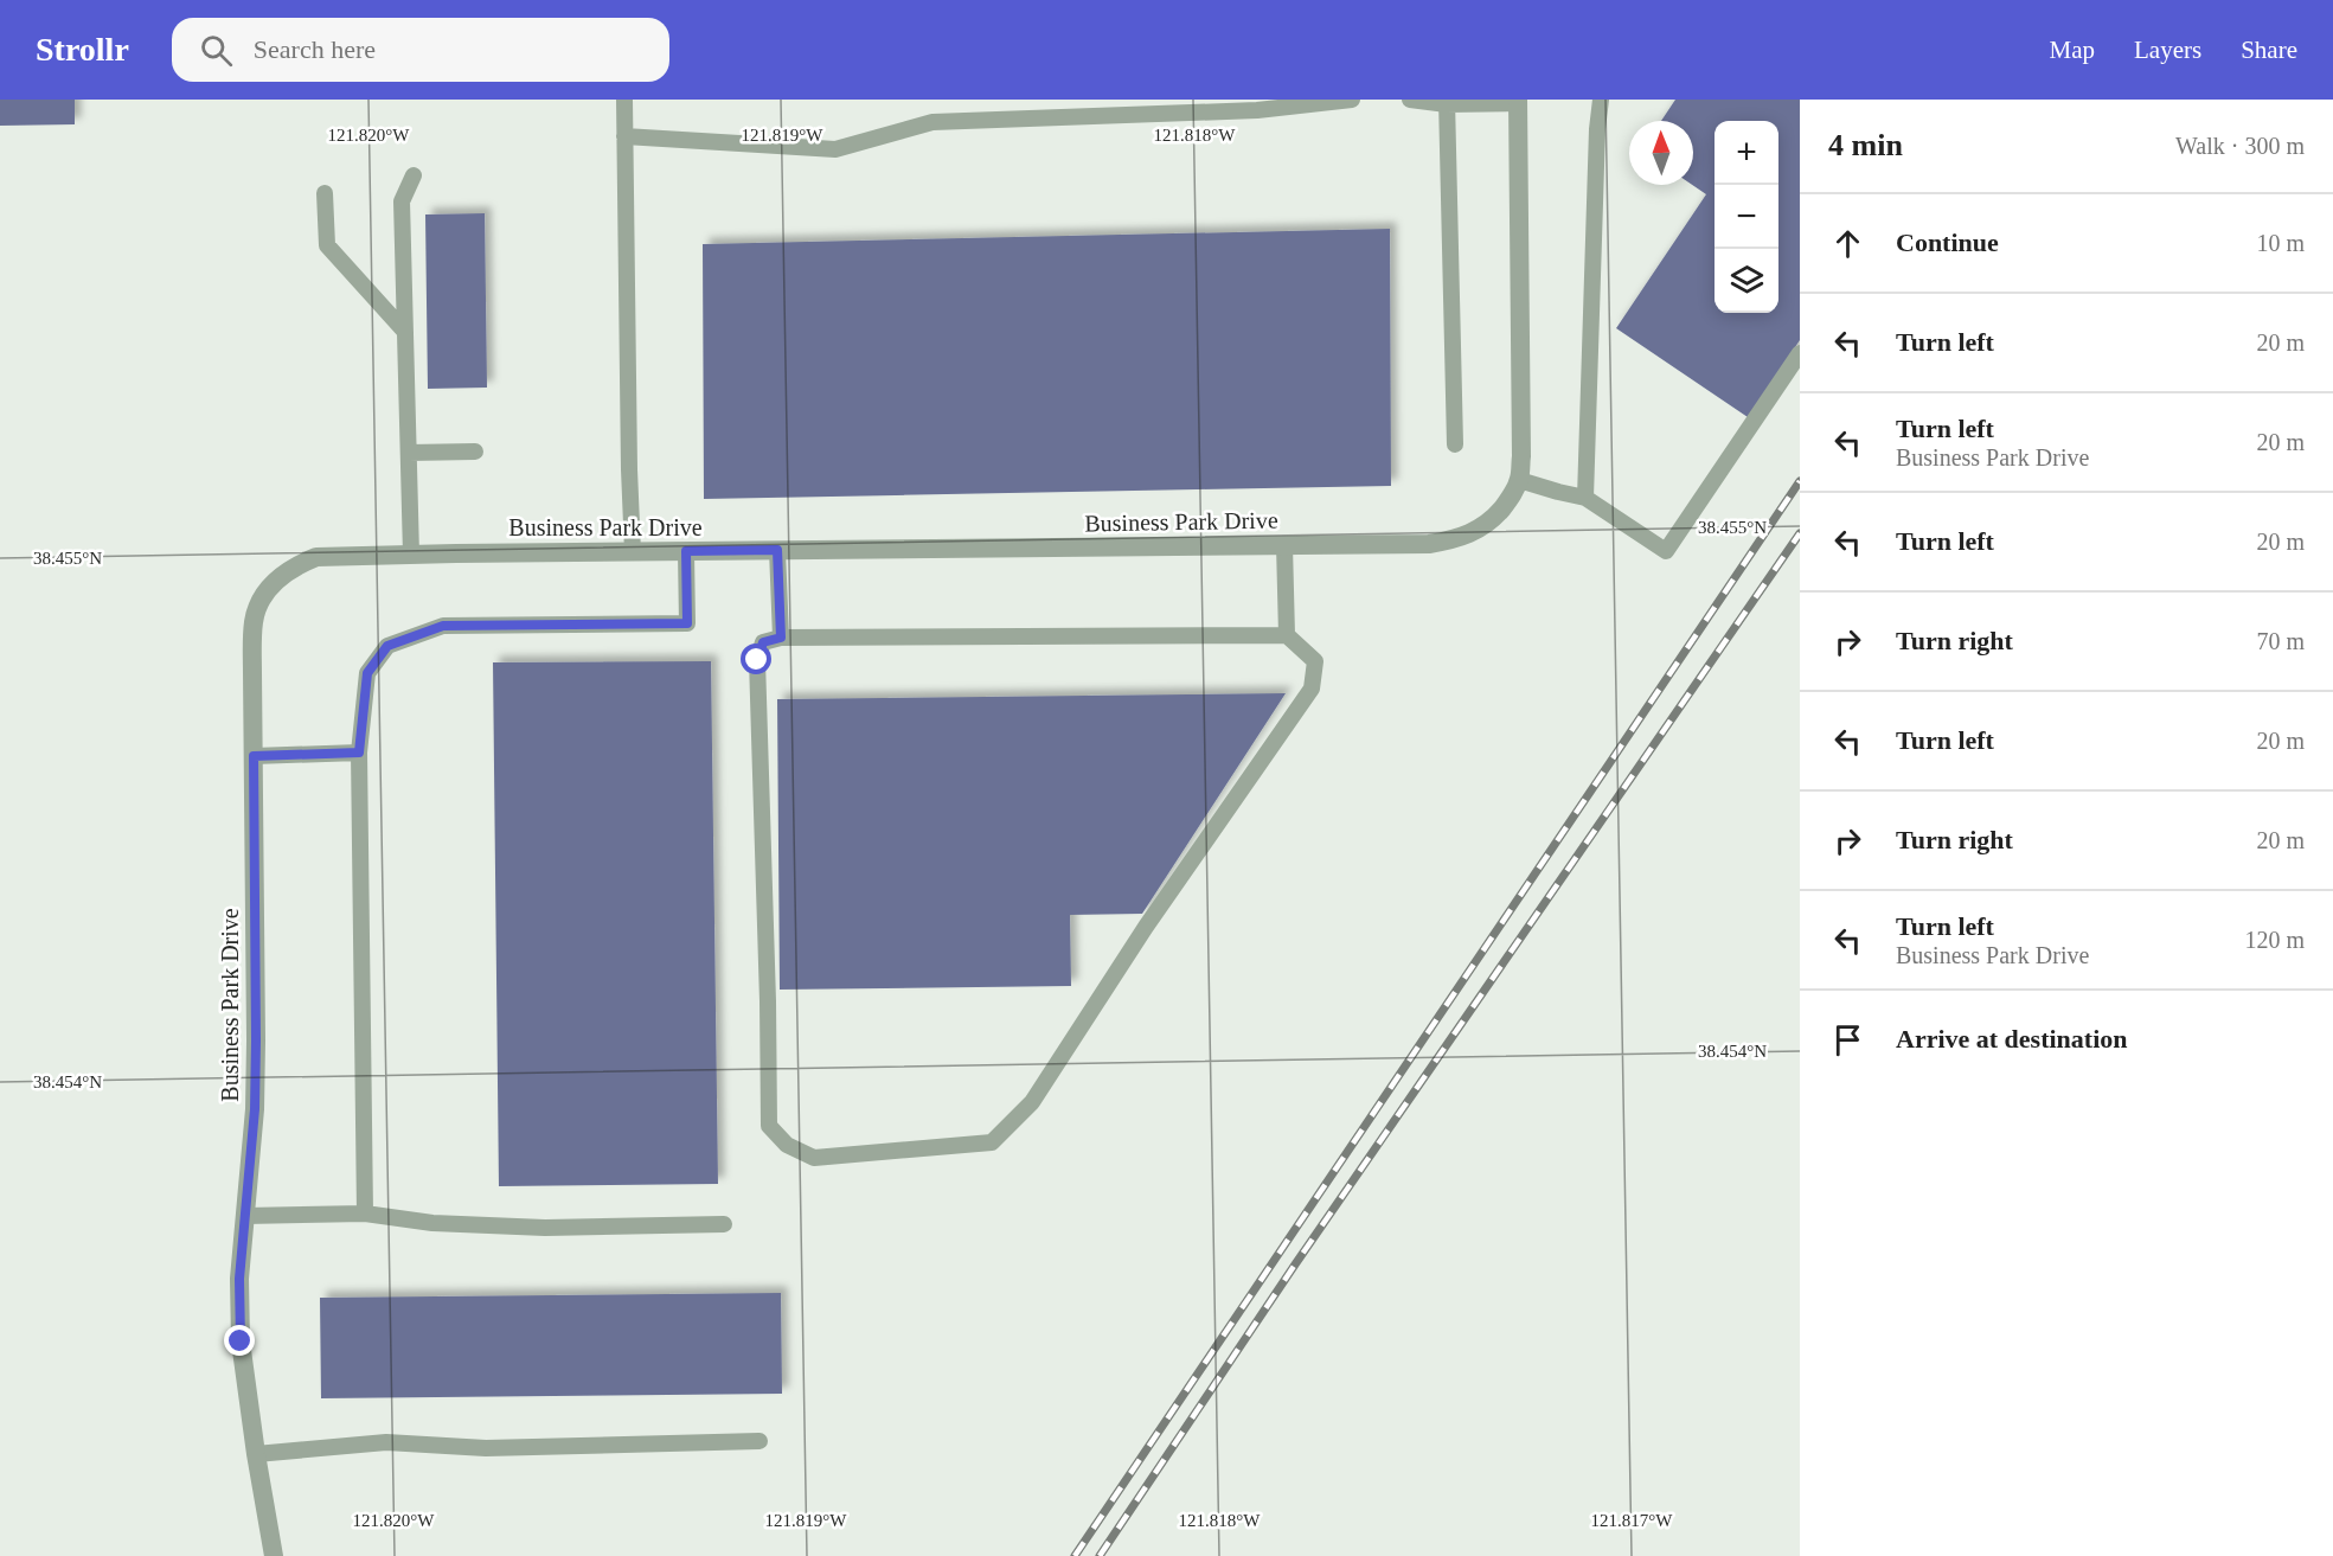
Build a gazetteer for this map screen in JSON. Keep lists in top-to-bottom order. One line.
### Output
{"streets":{"street":["Business Park Drive"]},"north":"top","page":{"header":"Strollr","search":"Search here","nav":["Map","Layers","Share"],"heading":["4 min","Walk · 300 m"],"map_buttons":["+","−"],"list":[["Continue","10 m"],["Turn left","20 m"],["Turn left","Business Park Drive","20 m"],["Turn left","20 m"],["Turn right","70 m"],["Turn left","20 m"],["Turn right","20 m"],["Turn left","Business Park Drive","120 m"],"Arrive at destination"]},"coordinates":["121.820°W","121.819°W","121.818°W","38.455°N","38.454°N","121.817°W"]}
